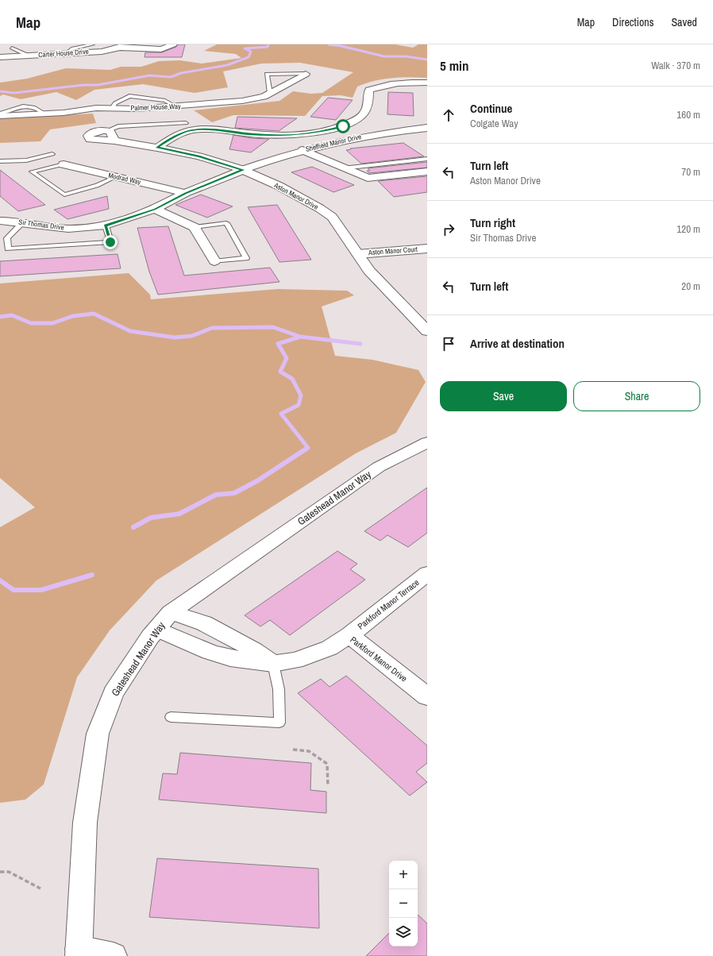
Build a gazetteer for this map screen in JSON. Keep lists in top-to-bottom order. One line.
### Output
{"streets":{"street":["Carter House Drive","Palmer House Way","Sheffield Manor Drive","Modrad Way","Aston Manor Drive","Sir Thomas Drive","Aston Manor Court","Gateshead Manor Way","Parkford Manor Terrace","Parkford Manor Drive"]},"crossings":[["Sheffield Manor Drive","Aston Manor Drive"],["Sheffield Manor Drive","Sir Thomas Drive"],["Modrad Way","Sir Thomas Drive"],["Aston Manor Drive","Sir Thomas Drive"],["Aston Manor Drive","Aston Manor Court"],["Gateshead Manor Way","Parkford Manor Drive"],["Parkford Manor Terrace","Parkford Manor Drive"]],"page":{"header":"Map","nav":["Map","Directions","Saved"],"heading":["5 min","Walk · 370 m"],"list":[["Continue","Colgate Way","160 m"],["Turn left","Aston Manor Drive","70 m"],["Turn right","Sir Thomas Drive","120 m"],["Turn left","20 m"],"Arrive at destination"],"buttons":["Save","Share"],"map_buttons":["+","−"]}}
